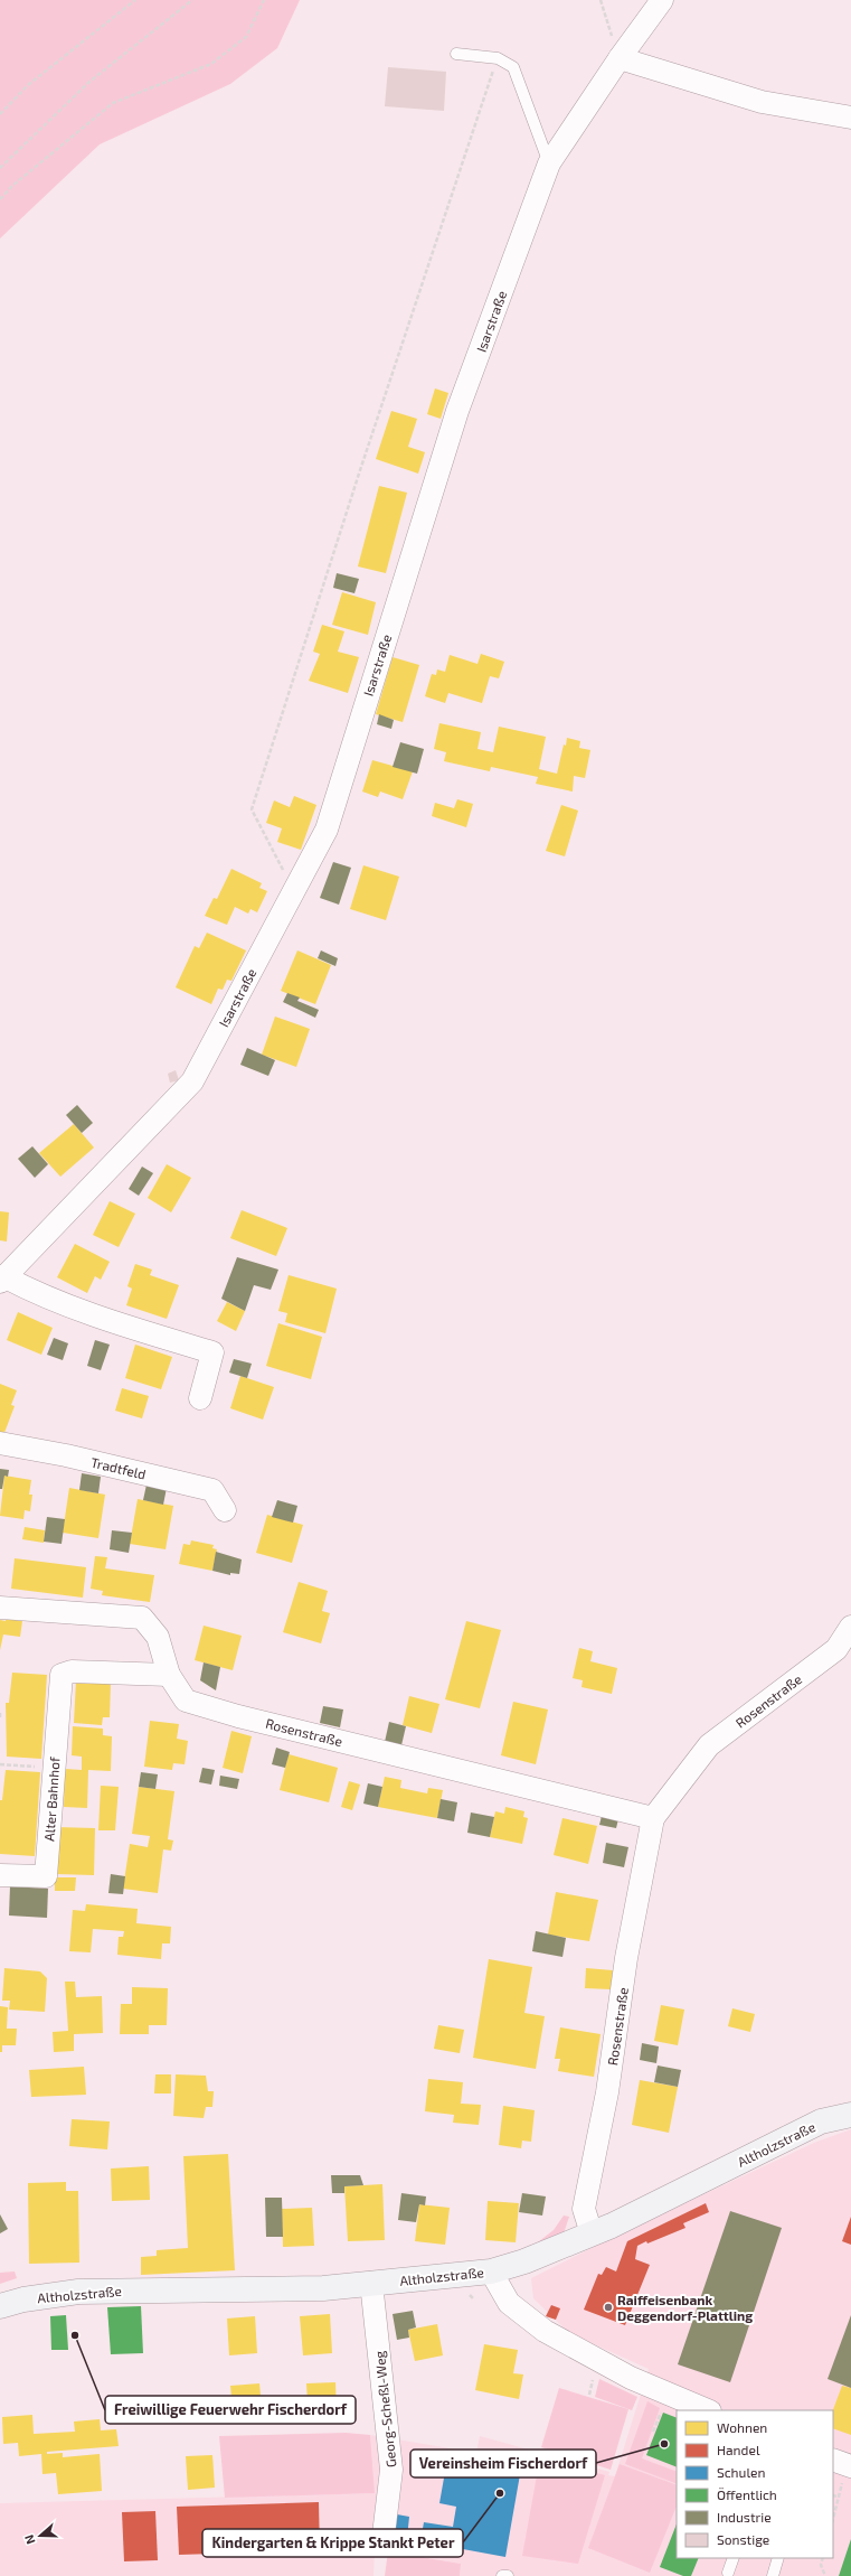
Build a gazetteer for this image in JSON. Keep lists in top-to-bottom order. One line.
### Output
{"streets":{"street":["Isarstraße","Tradtfeld","Rosenstraße","Alter Bahnhof","Altholzstraße","Georg-Scheßl-Weg"]},"crossings":[["Rosenstraße","Alter Bahnhof"],["Rosenstraße","Altholzstraße"],["Altholzstraße","Georg-Scheßl-Weg"]],"places":["Raiffeisenbank Deggendorf-Plattling","Freiwillige Feuerwehr Fischerdorf","Vereinsheim Fischerdorf","Kindergarten & Krippe Stankt Peter"],"legend":["Wohnen","Handel","Schulen","Öffentlich","Industrie","Sonstige"],"north":"left"}
